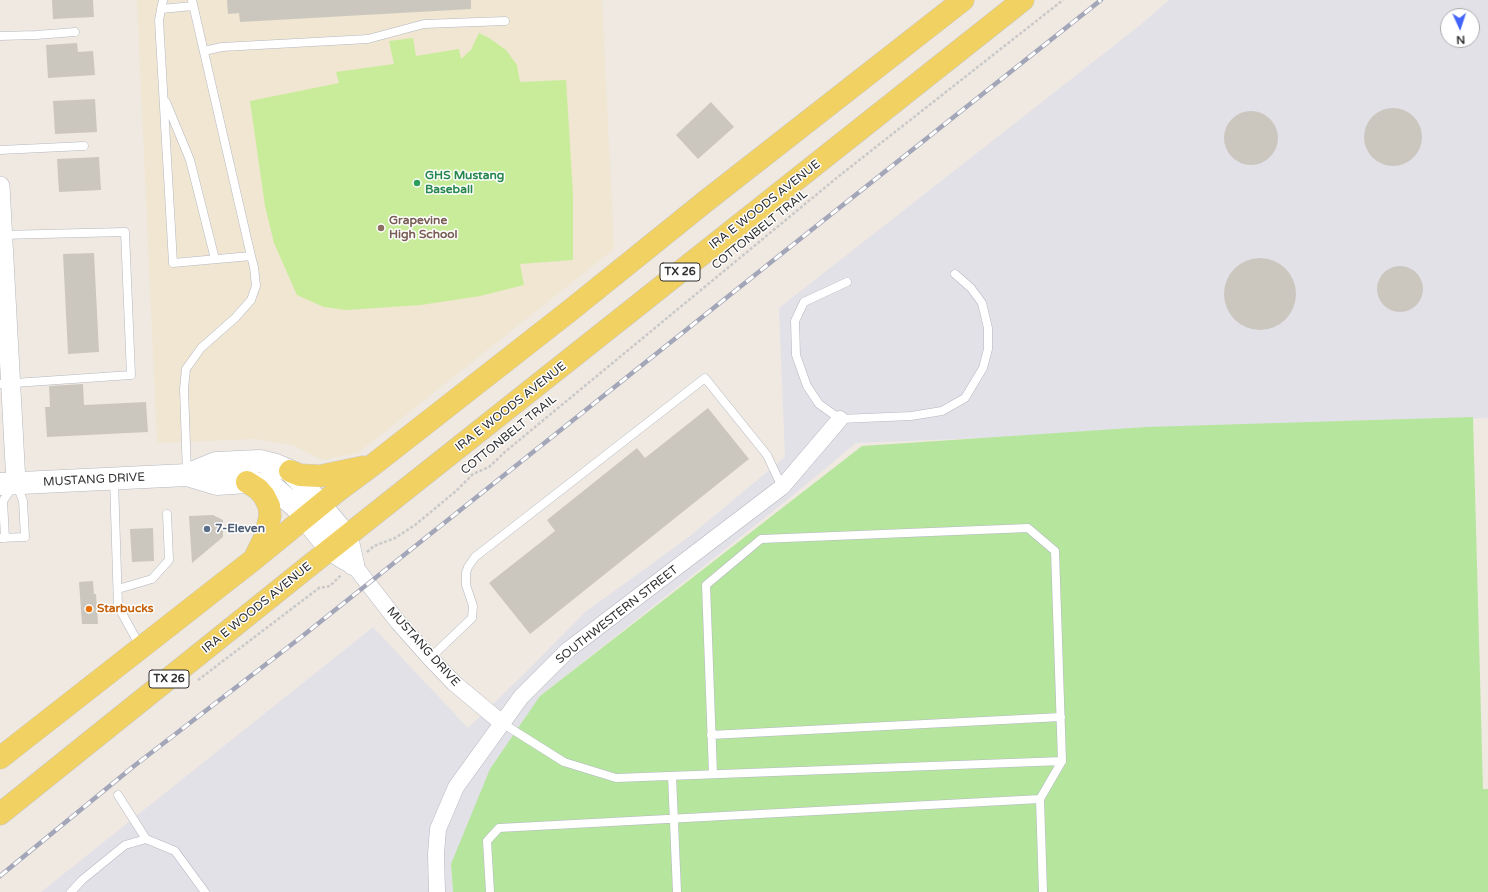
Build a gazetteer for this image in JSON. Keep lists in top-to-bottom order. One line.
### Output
{"streets":{"main road":["IRA E WOODS AVENUE","TX 26","MUSTANG DRIVE"],"street":["SOUTHWESTERN STREET"],"path":["COTTONBELT TRAIL"]},"crossings":[["IRA E WOODS AVENUE","MUSTANG DRIVE"],["COTTONBELT TRAIL","MUSTANG DRIVE"],["MUSTANG DRIVE","SOUTHWESTERN STREET"]],"places":["GHS Mustang Baseball","Grapevine High School","7-Eleven","Starbucks"],"north":"bottom"}
